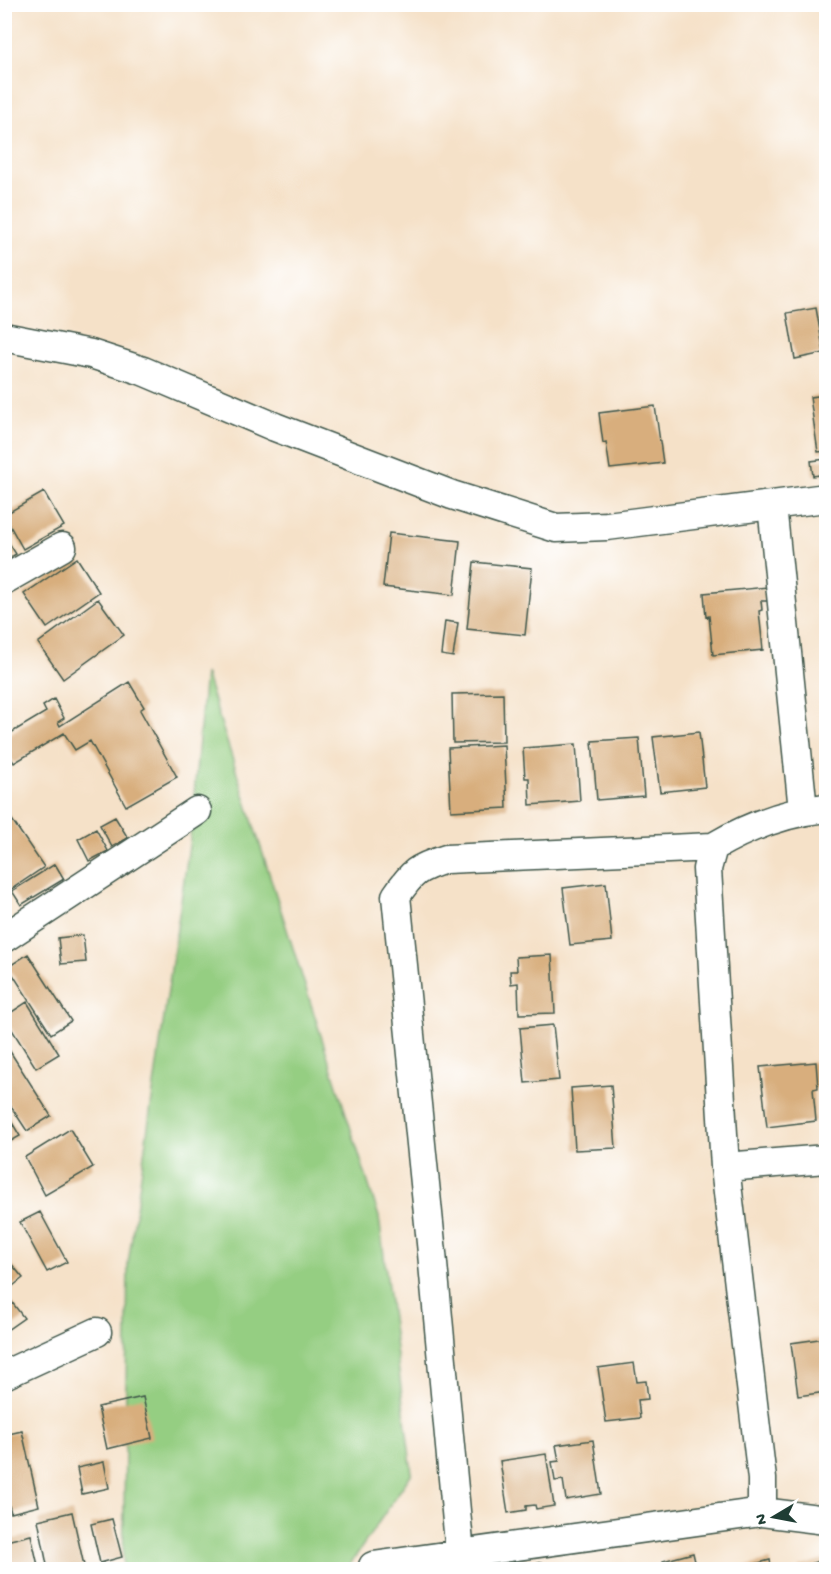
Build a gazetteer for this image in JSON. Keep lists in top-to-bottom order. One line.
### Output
{"north":"left"}
